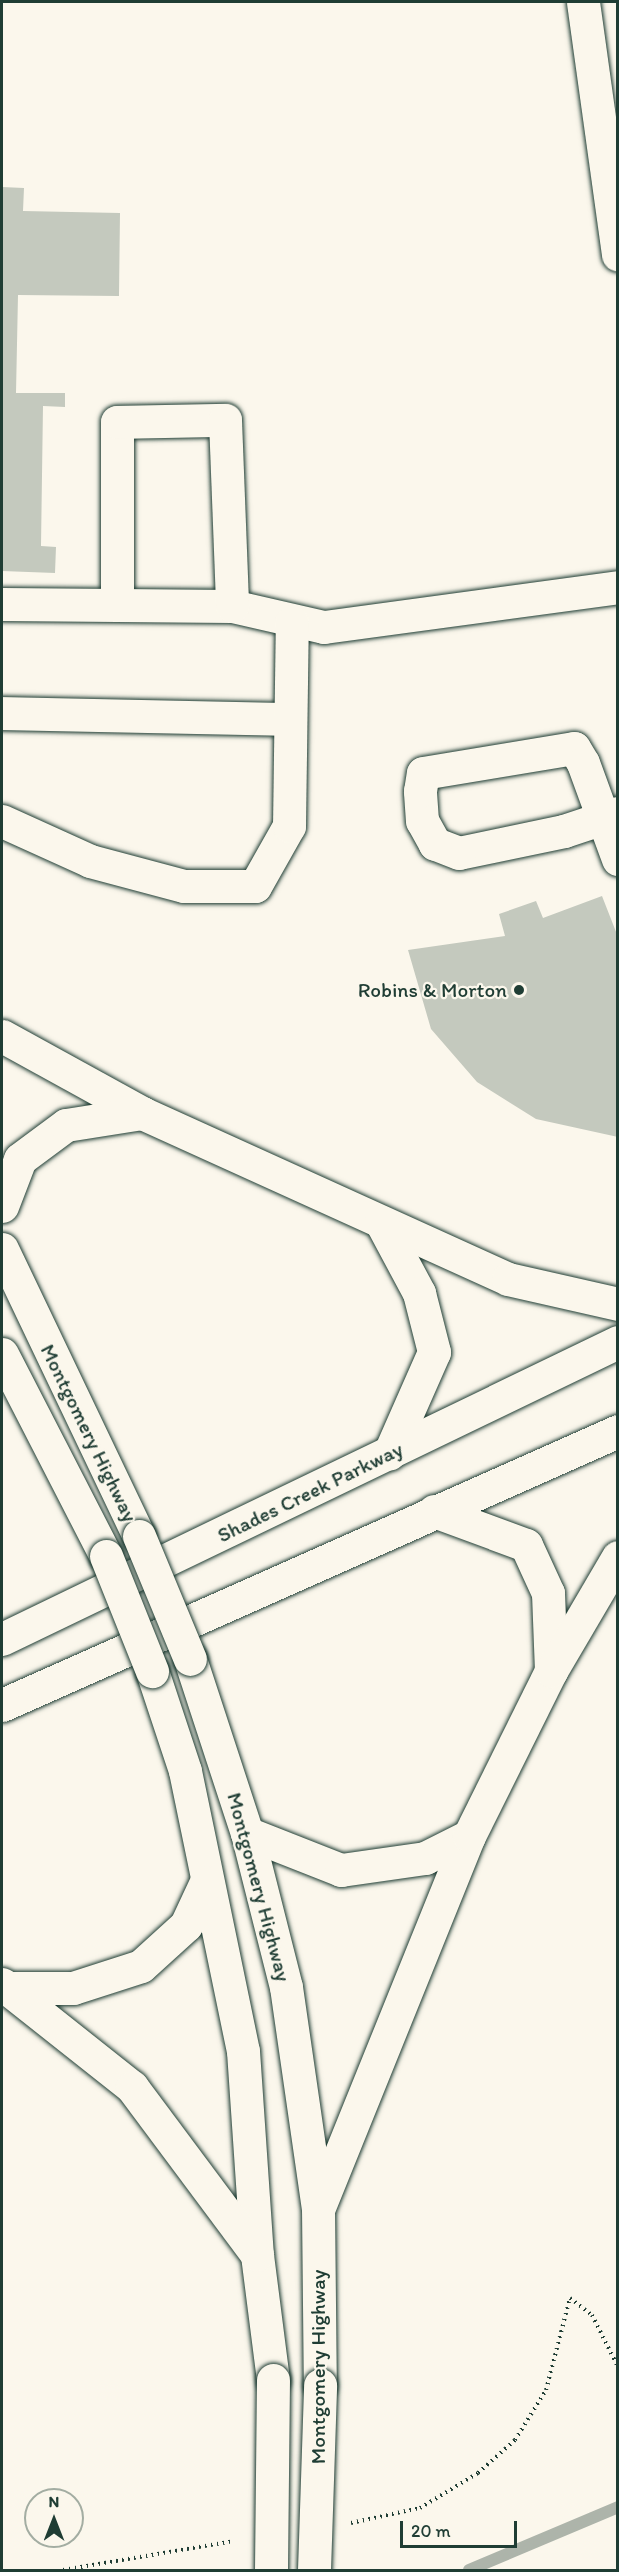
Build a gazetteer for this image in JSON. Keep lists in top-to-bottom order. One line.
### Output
{"streets":{"main road":["Montgomery Highway","Shades Creek Parkway"]},"places":["Robins & Morton"],"scale_bar":"20 m","north":"top"}
